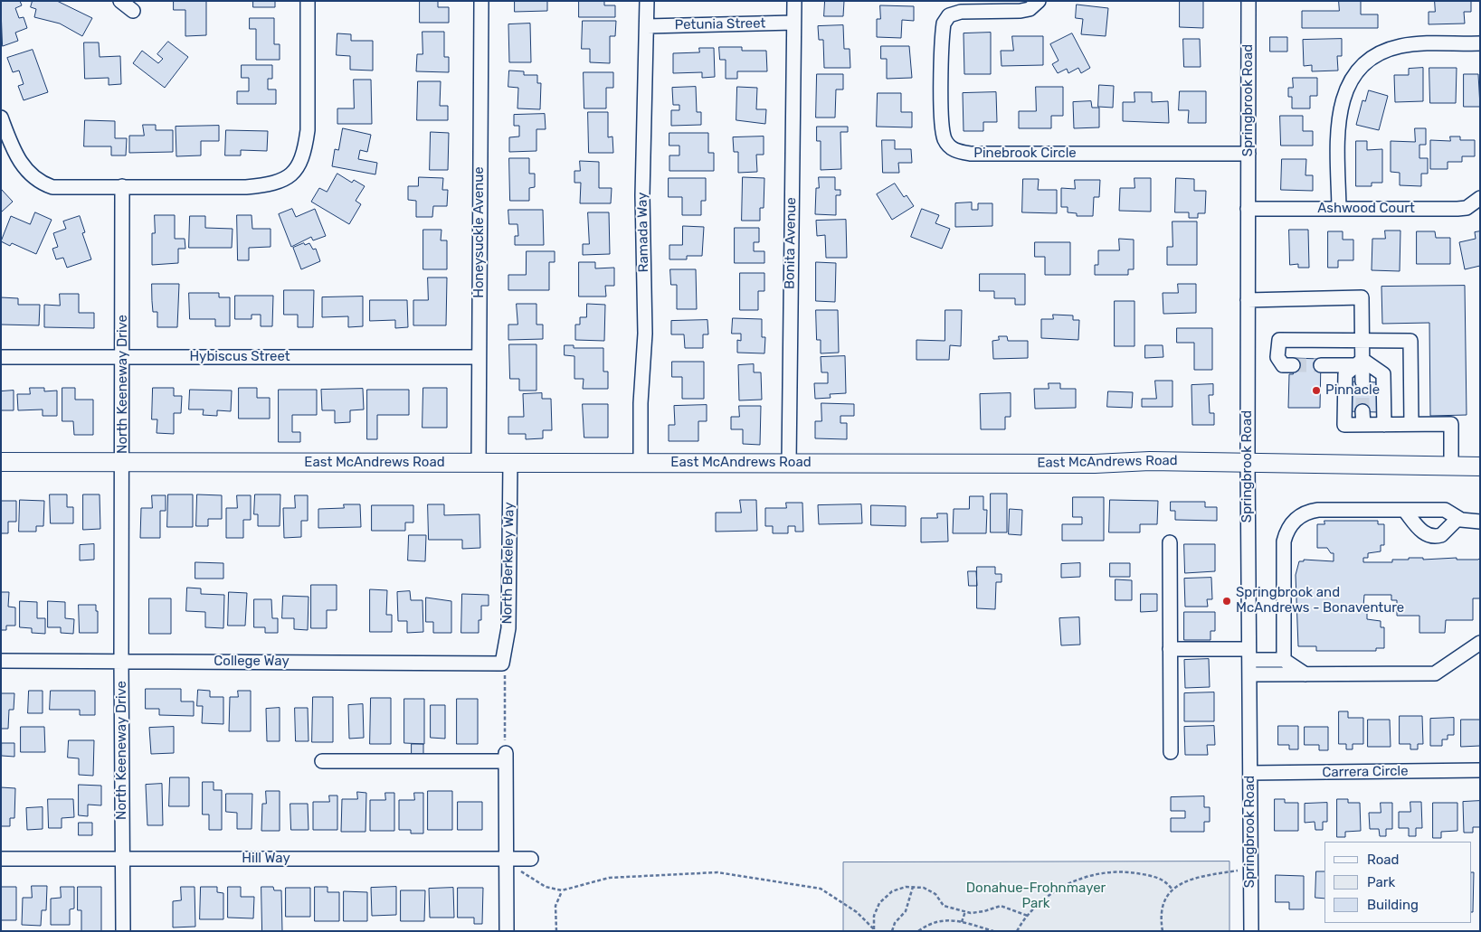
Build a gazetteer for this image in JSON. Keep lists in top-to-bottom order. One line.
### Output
{"streets":{"main road":["East McAndrews Road"],"street":["Petunia Street","Springbrook Road","Pinebrook Circle","Ashwood Court","Honeysuckle Avenue","Ramada Way","Bonita Avenue","Hybiscus Street","North Keeneway Drive","North Berkeley Way","College Way","Carrera Circle","Hill Way"]},"crossings":[["Petunia Street","Ramada Way"],["Petunia Street","Bonita Avenue"],["Springbrook Road","Pinebrook Circle"],["Springbrook Road","Ashwood Court"],["Springbrook Road","East McAndrews Road"],["Springbrook Road","Carrera Circle"],["Honeysuckle Avenue","Hybiscus Street"],["Honeysuckle Avenue","East McAndrews Road"],["Ramada Way","East McAndrews Road"],["Bonita Avenue","East McAndrews Road"],["Hybiscus Street","North Keeneway Drive"],["North Keeneway Drive","East McAndrews Road"],["North Keeneway Drive","College Way"],["North Keeneway Drive","Hill Way"],["East McAndrews Road","North Berkeley Way"],["North Berkeley Way","College Way"]],"parks":["Donahue-Frohnmayer Park"],"places":["Pinnacle","Springbrook and McAndrews - Bonaventure"],"legend":["Road","Park","Building"]}
